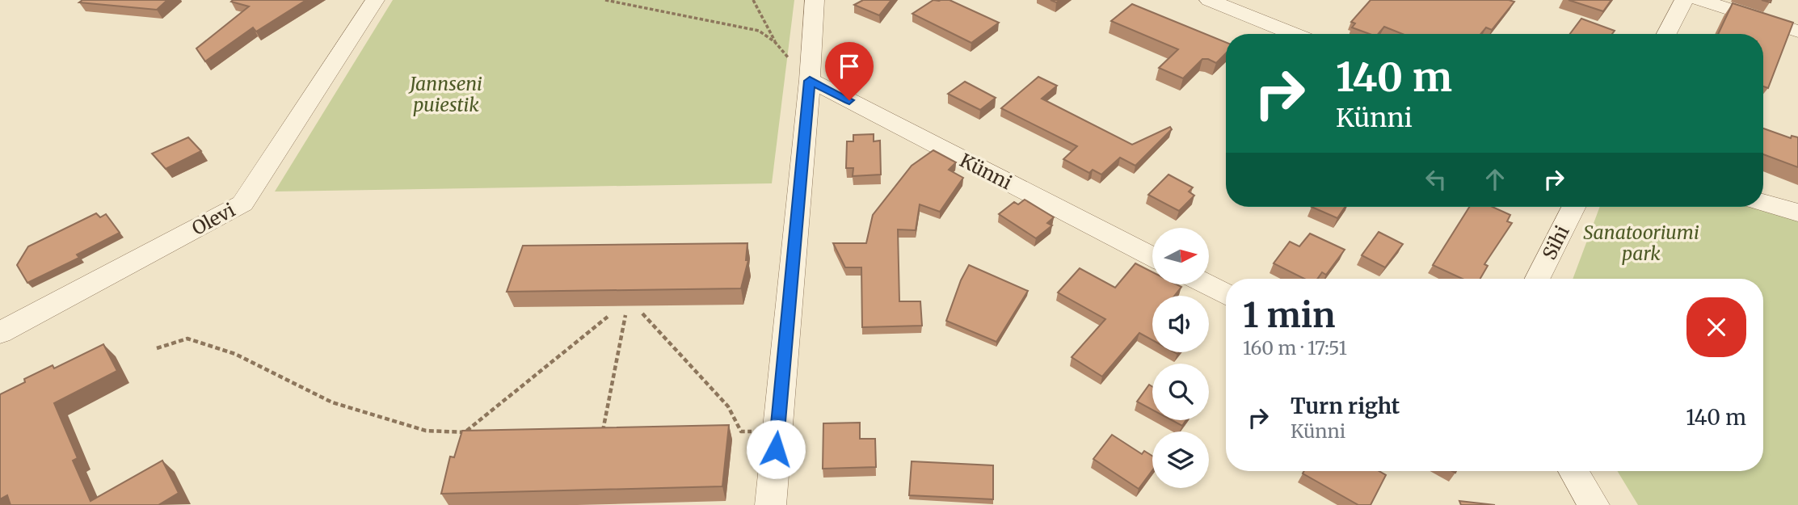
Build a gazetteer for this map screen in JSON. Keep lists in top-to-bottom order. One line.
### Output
{"streets":{"street":["Künni","Olevi","Sihi"]},"parks":["Jannseni puiestik","Sanatooriumi park"],"north":"right","page":{"turn":["140 m","Künni"],"heading":["1 min","160 m · 17:51"],"list":[{"name":"Turn right","note":"Künni","value":"140 m"}]}}
